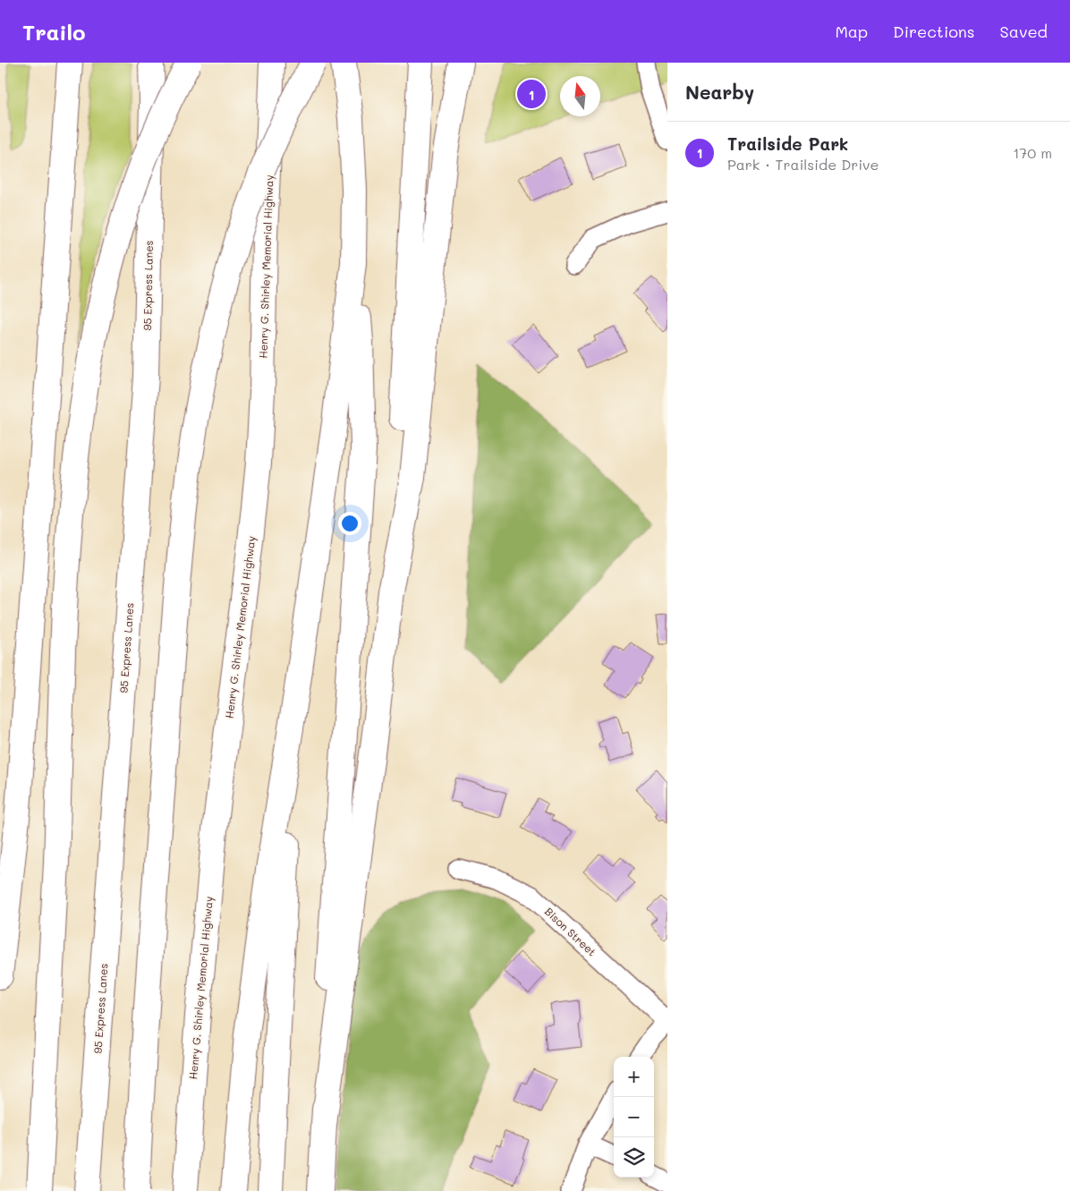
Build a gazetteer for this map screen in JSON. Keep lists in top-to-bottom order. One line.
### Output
{"streets":{"highway":["Henry G. Shirley Memorial Highway","95 Express Lanes"],"street":["Bison Street"]},"north":"top","page":{"header":"Trailo","nav":["Map","Directions","Saved"],"heading":"Nearby","pins":"1","list":[{"mark":"1","name":"Trailside Park","note":"Park · Trailside Drive","value":"170 m"}],"map_buttons":["+","−"]}}
